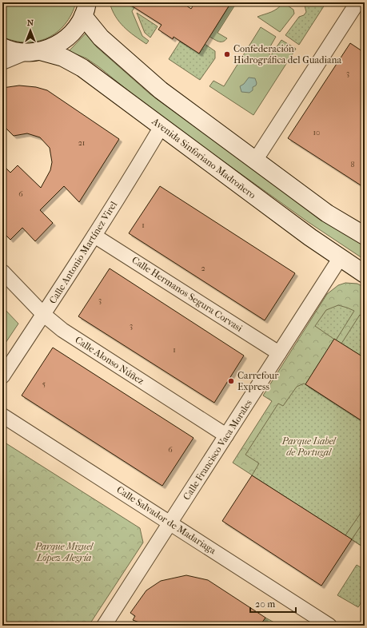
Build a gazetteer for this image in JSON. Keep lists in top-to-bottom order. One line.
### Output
{"streets":{"main road":["Avenida Sinforiano Madroñero"],"street":["Calle Antonio Martínez Virel","Calle Hermanos Segura Corvasi","Calle Alonso Núñez","Calle Francisco Vaca Morales","Calle Salvador de Madariaga"]},"crossings":[["Avenida Sinforiano Madroñero","Calle Antonio Martínez Virel"],["Avenida Sinforiano Madroñero","Calle Francisco Vaca Morales"],["Calle Antonio Martínez Virel","Calle Hermanos Segura Corvasi"],["Calle Antonio Martínez Virel","Calle Alonso Núñez"],["Calle Hermanos Segura Corvasi","Calle Francisco Vaca Morales"],["Calle Alonso Núñez","Calle Francisco Vaca Morales"],["Calle Francisco Vaca Morales","Calle Salvador de Madariaga"]],"parks":["Parque Isabel de Portugal","Parque Miguel López Alegría"],"places":["Confederación Hidrográfica del Guadiana","Carrefour Express"],"house_numbers":["3","10","21","8","6","1","2","3","3","1","5","6"],"scale_bar":"20 m","north":"top"}
